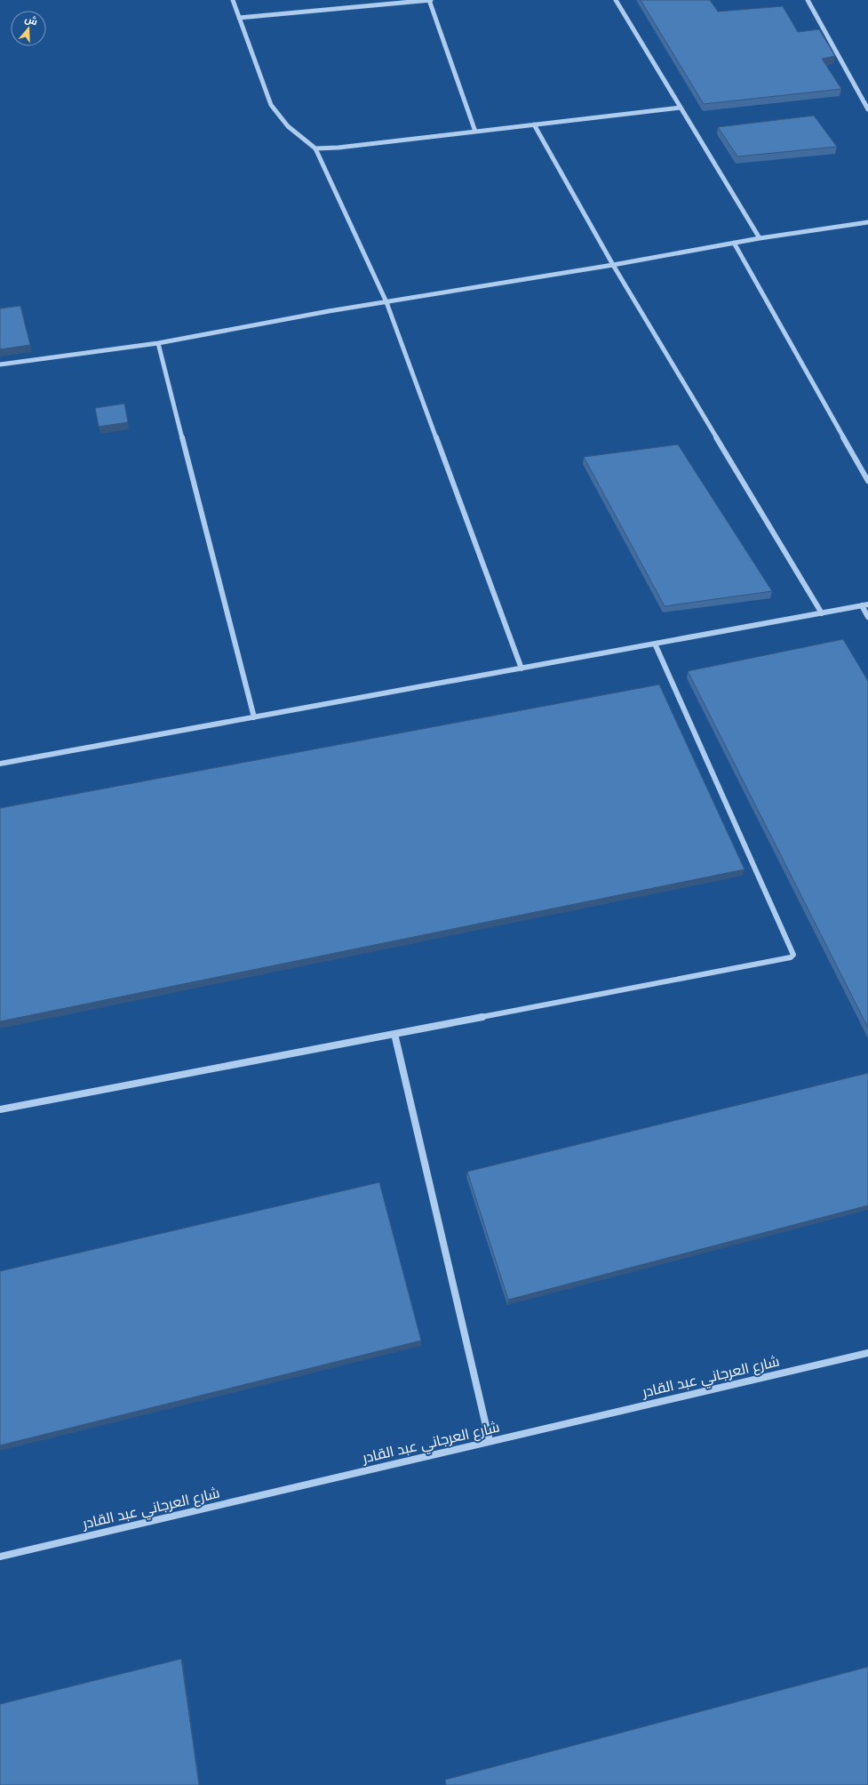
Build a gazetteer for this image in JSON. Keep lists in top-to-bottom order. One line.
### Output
{"streets":{"street":["شارع العرجاني عبد القادر"]},"north":"top"}
